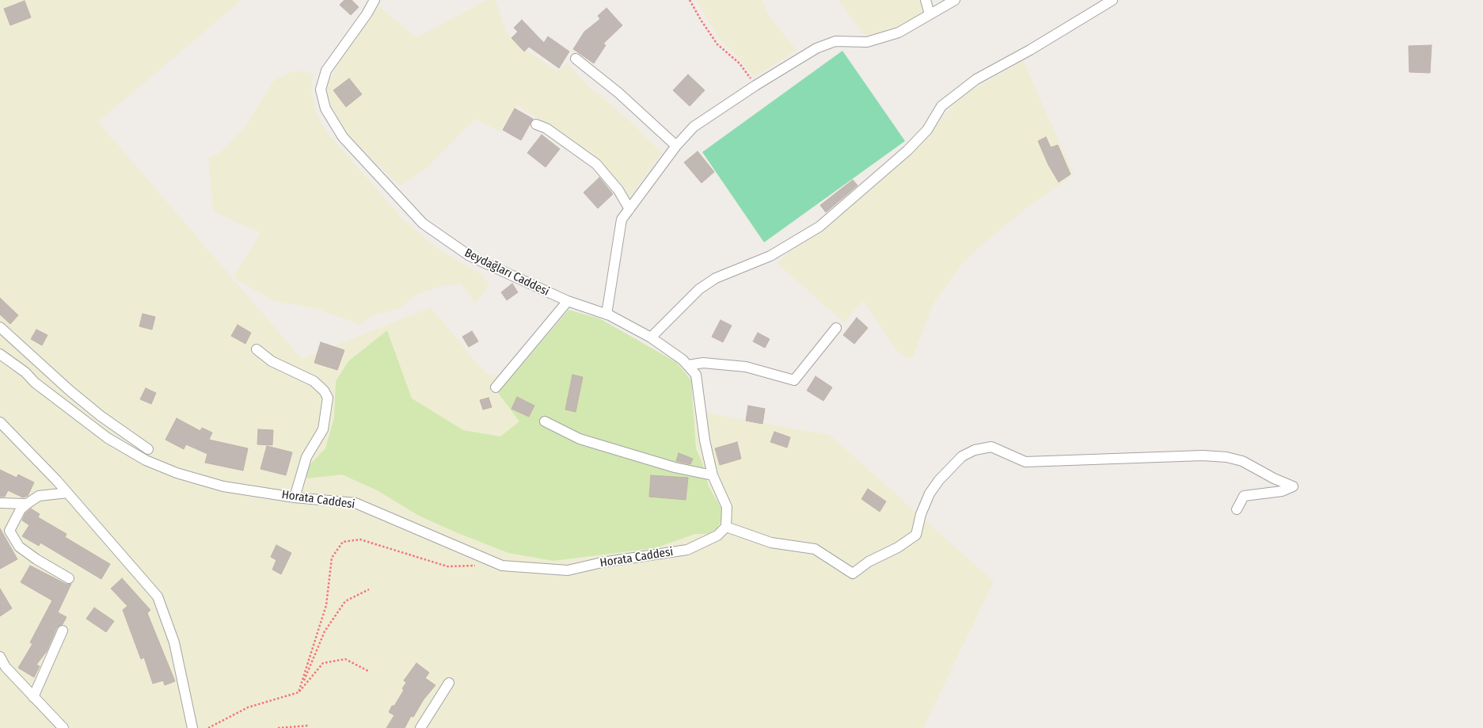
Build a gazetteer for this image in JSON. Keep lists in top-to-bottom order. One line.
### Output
{"streets":{"street":["Beydağları Caddesi","Horata Caddesi"]},"crossings":[["Beydağları Caddesi","Horata Caddesi"]]}
